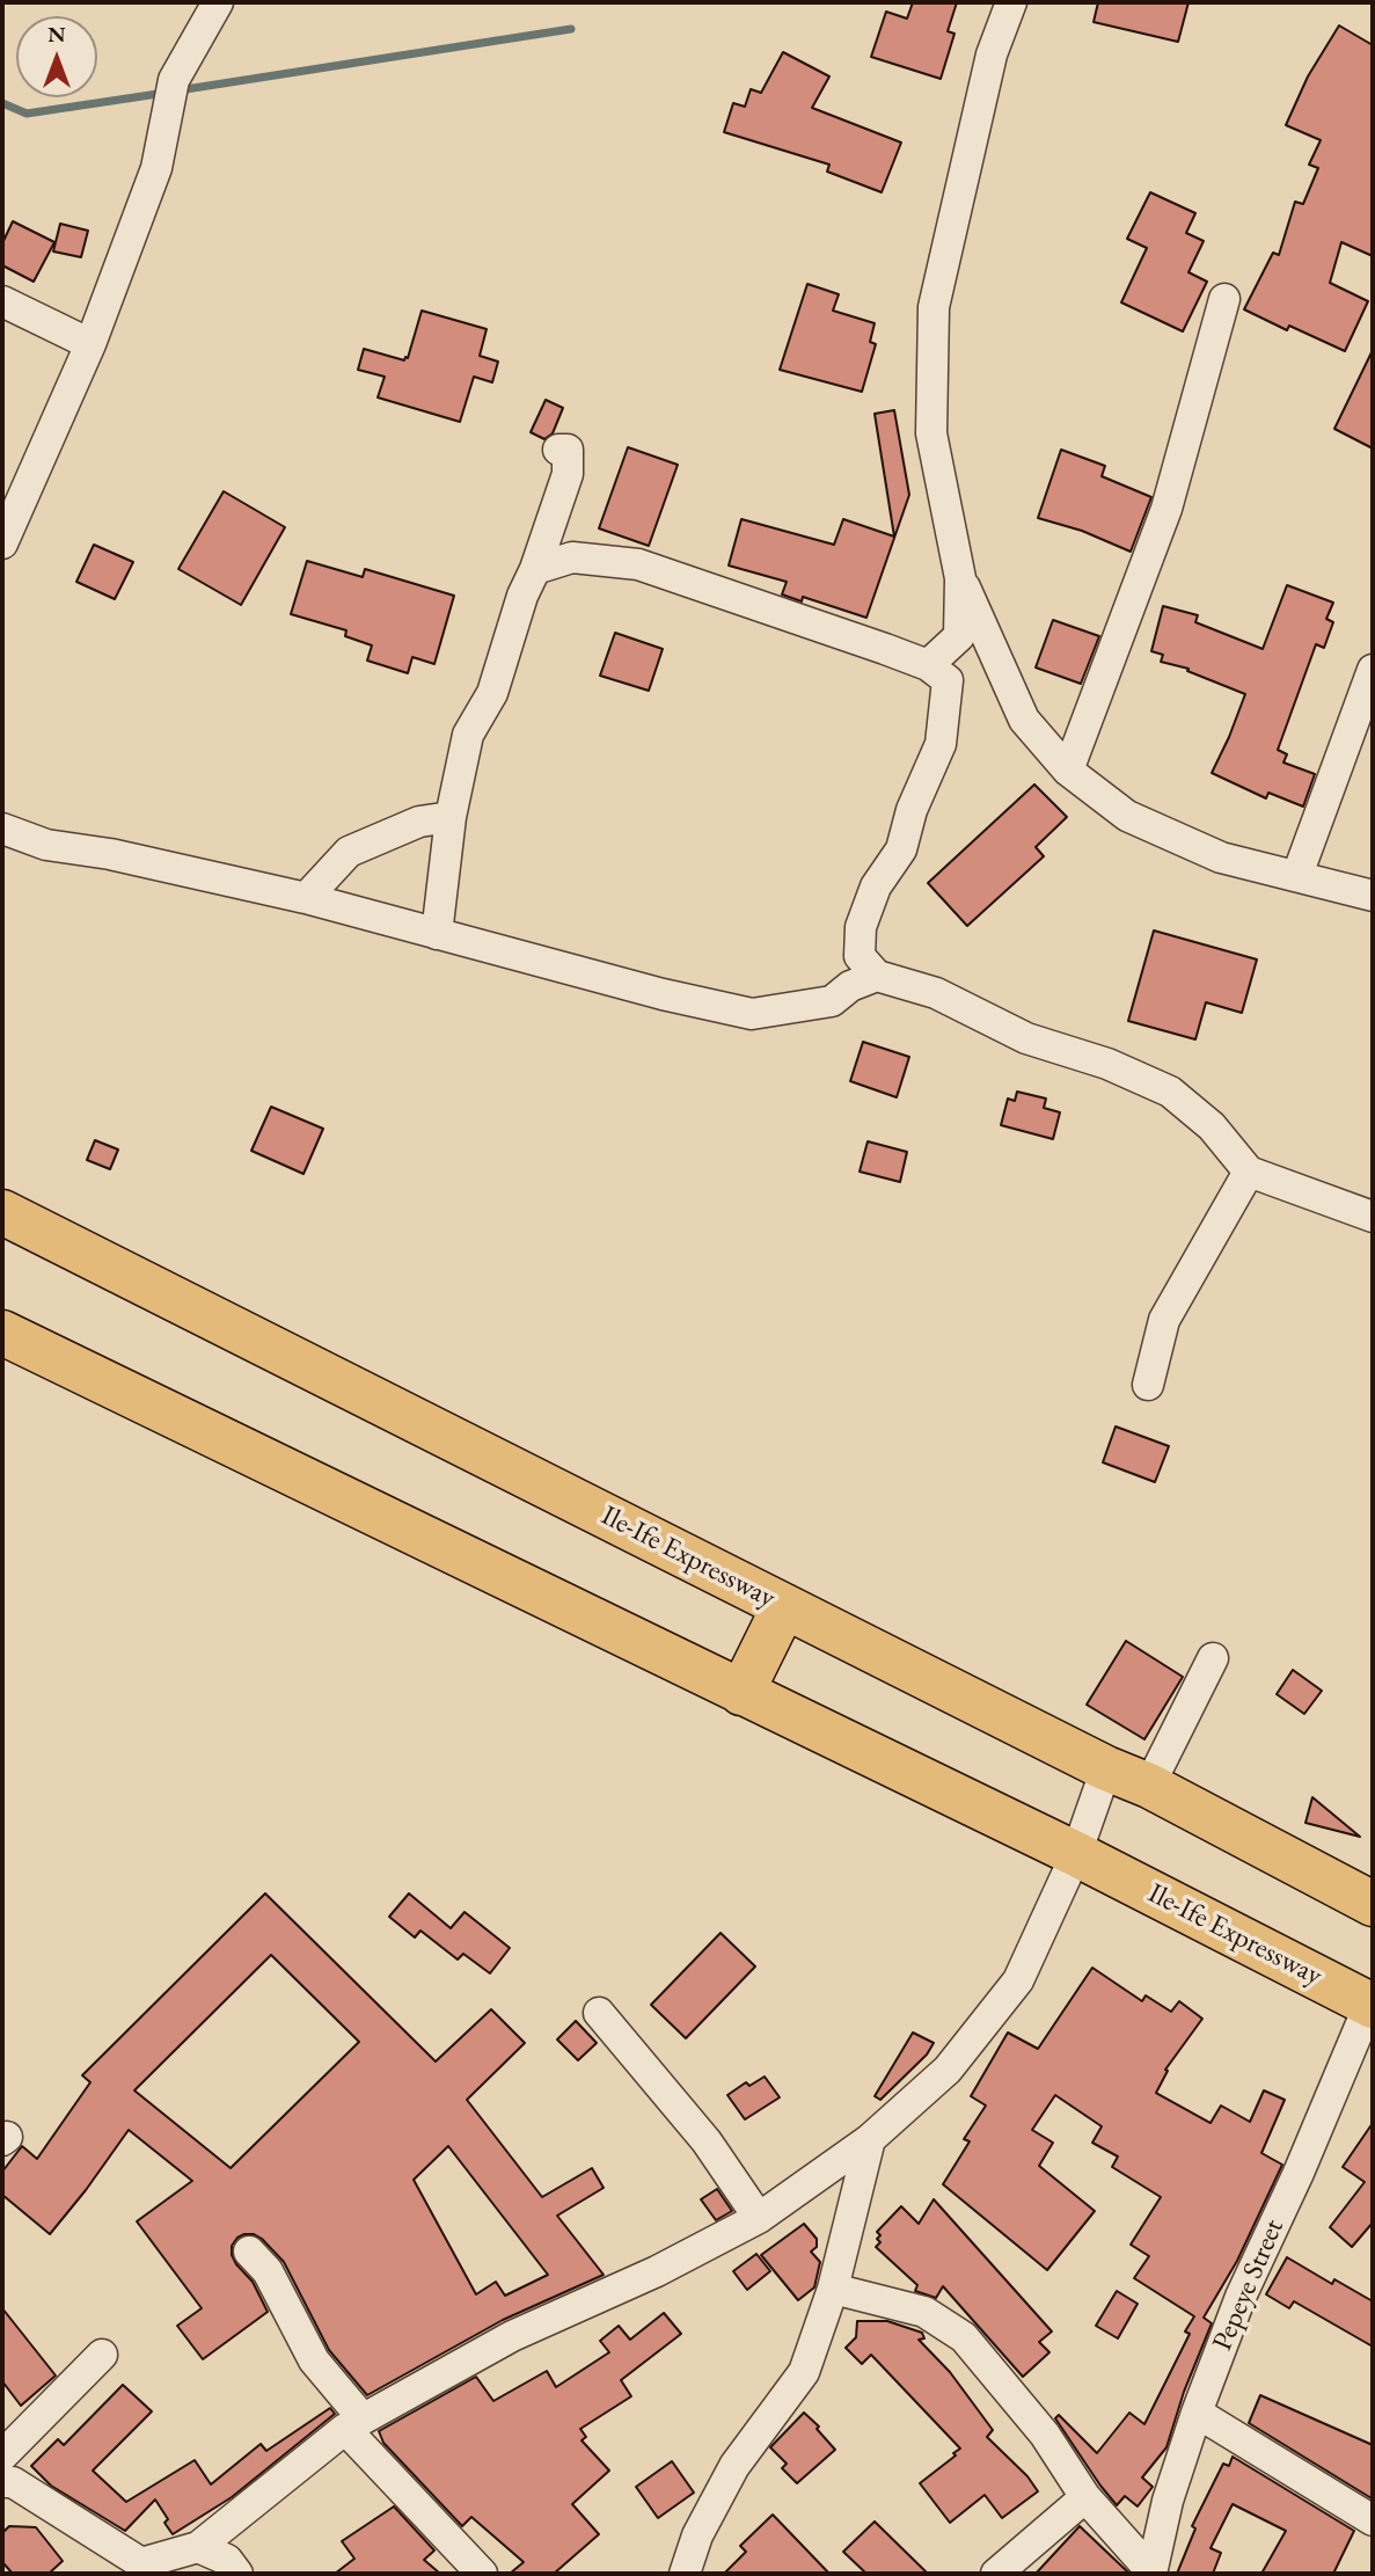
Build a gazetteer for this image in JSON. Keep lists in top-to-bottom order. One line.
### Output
{"streets":{"highway":["Ile-Ife Expressway"],"street":["Pepeye Street"]},"crossings":[["Ile-Ife Expressway","Pepeye Street"]],"north":"top"}
